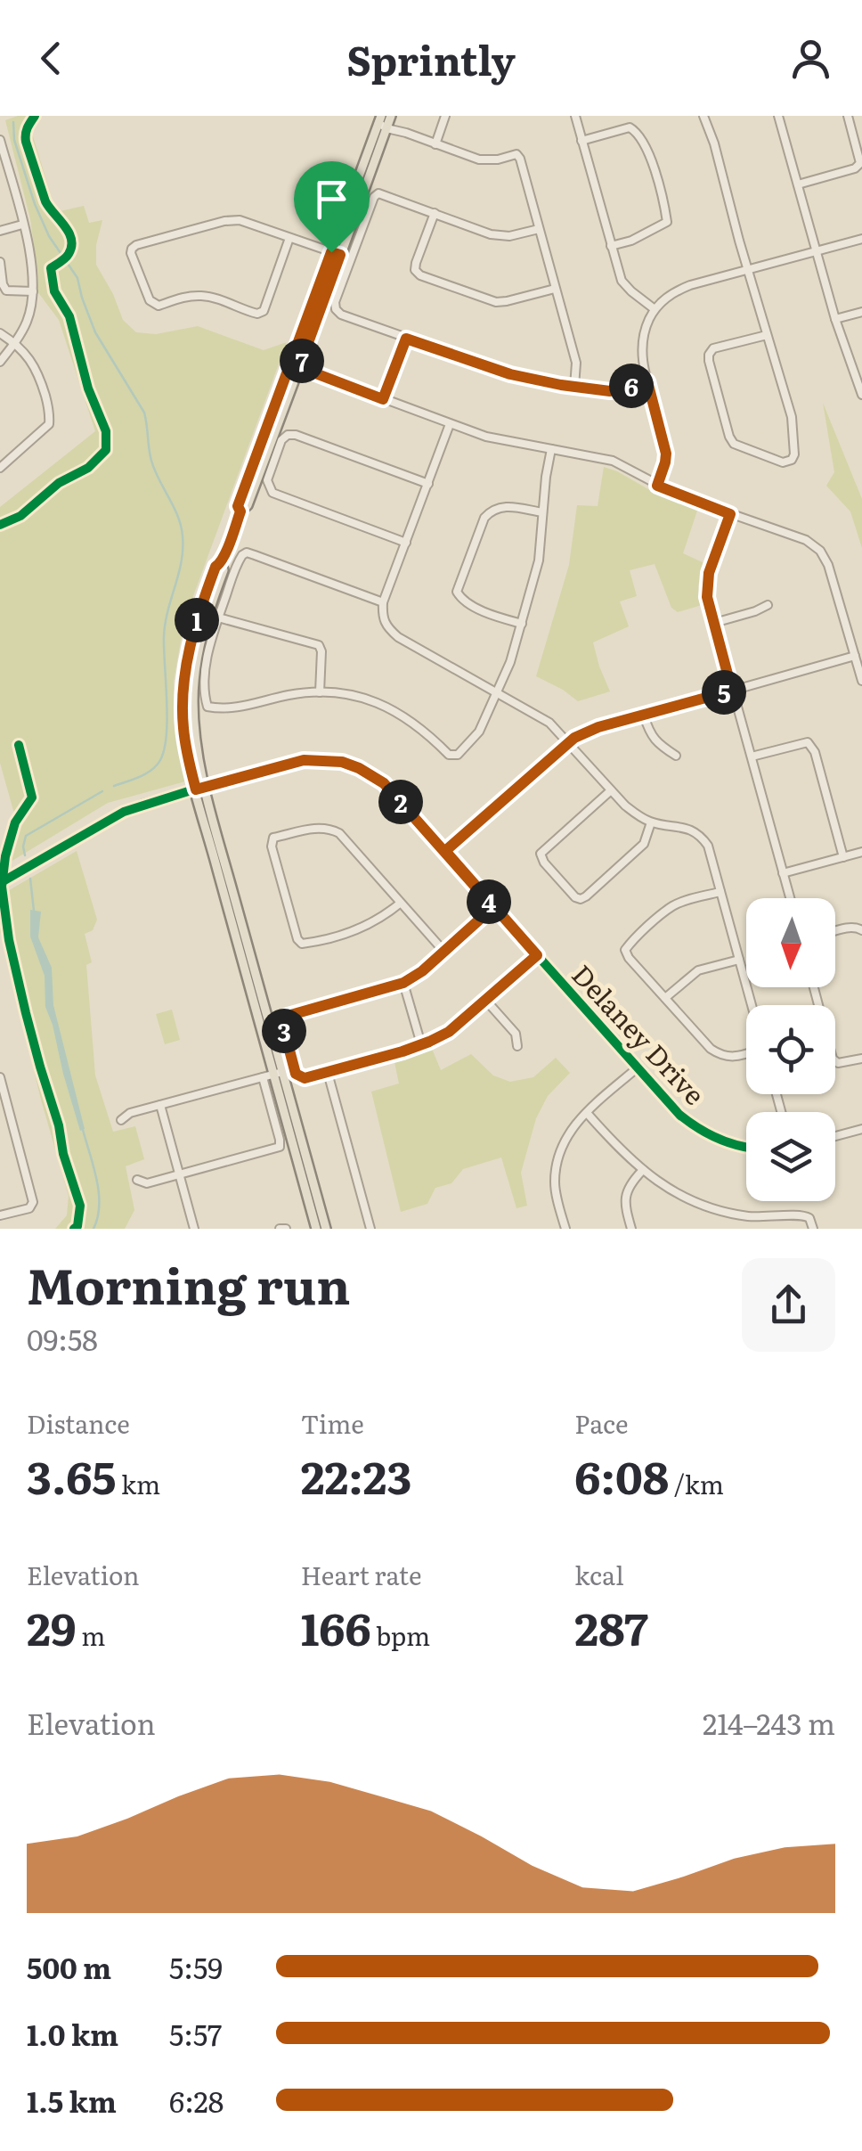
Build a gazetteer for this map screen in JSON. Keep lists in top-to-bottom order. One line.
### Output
{"streets":{"street":["Delaney Drive"]},"north":"bottom","page":{"header":"Sprintly","pins":["7","6","1","5","2","4","3"],"heading":["Morning run","09:58"],"stats":[["Distance","3.65 km"],["Time","22:23"],["Pace","6:08 /km"],["Elevation","29 m"],["Heart rate","166 bpm"],["kcal","287"]],"chart":["Elevation","214–243 m"],"list":[{"name":"500 m","note":"5:59"},{"name":"1.0 km","note":"5:57"},{"name":"1.5 km","note":"6:28"}]}}
